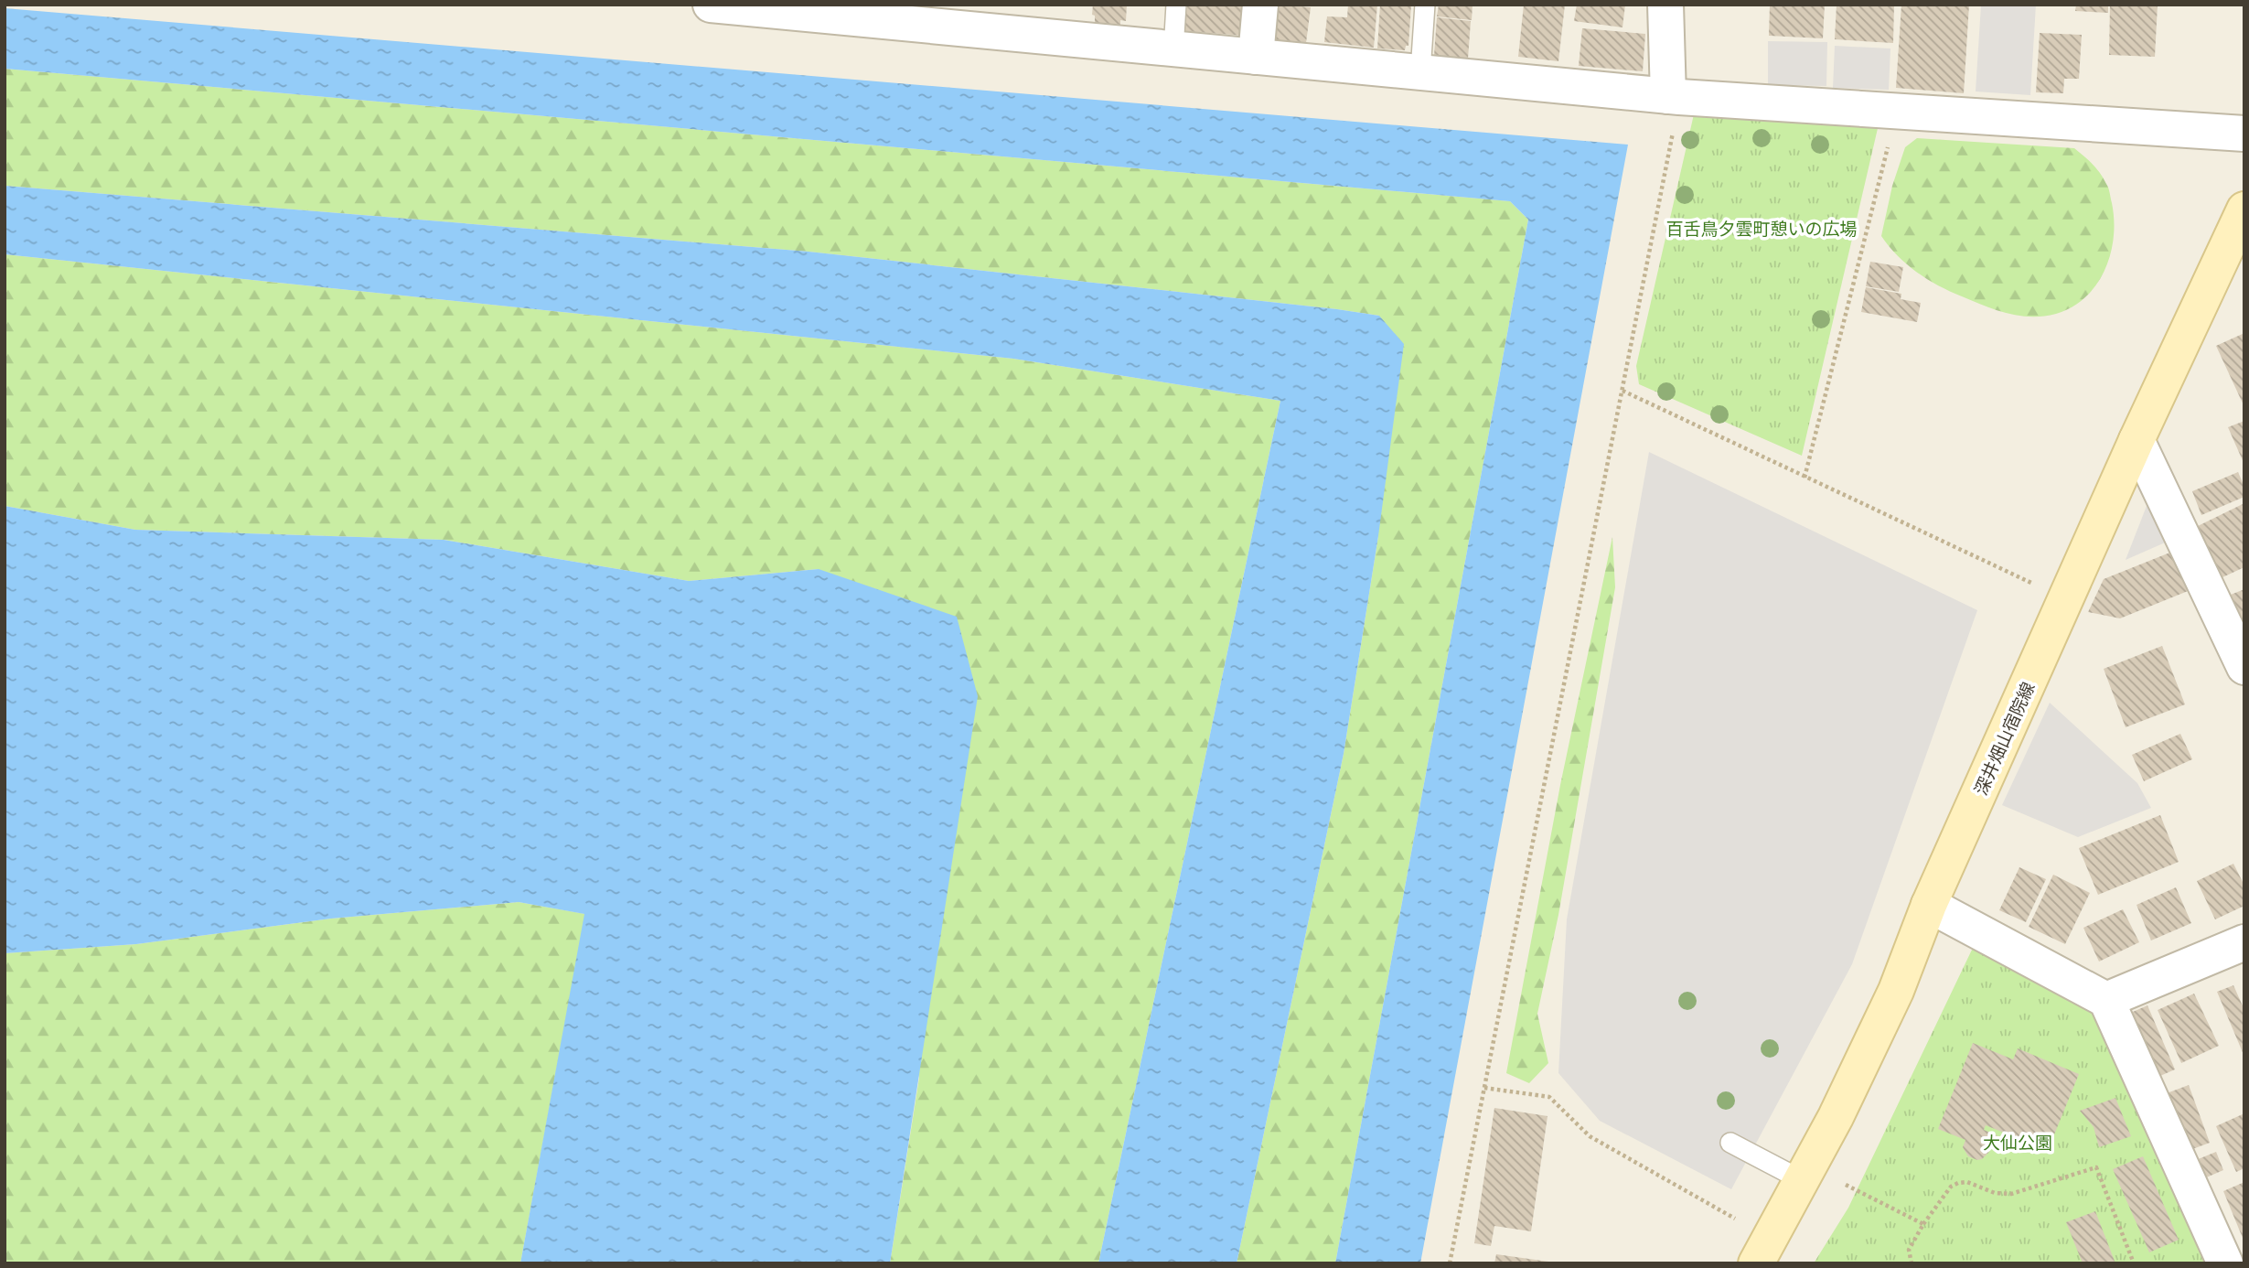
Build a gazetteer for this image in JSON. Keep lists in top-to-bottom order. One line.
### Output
{"streets":{"main road":["深井畑山宿院線"]},"parks":["百舌鳥夕雲町憩いの広場","大仙公園"]}
